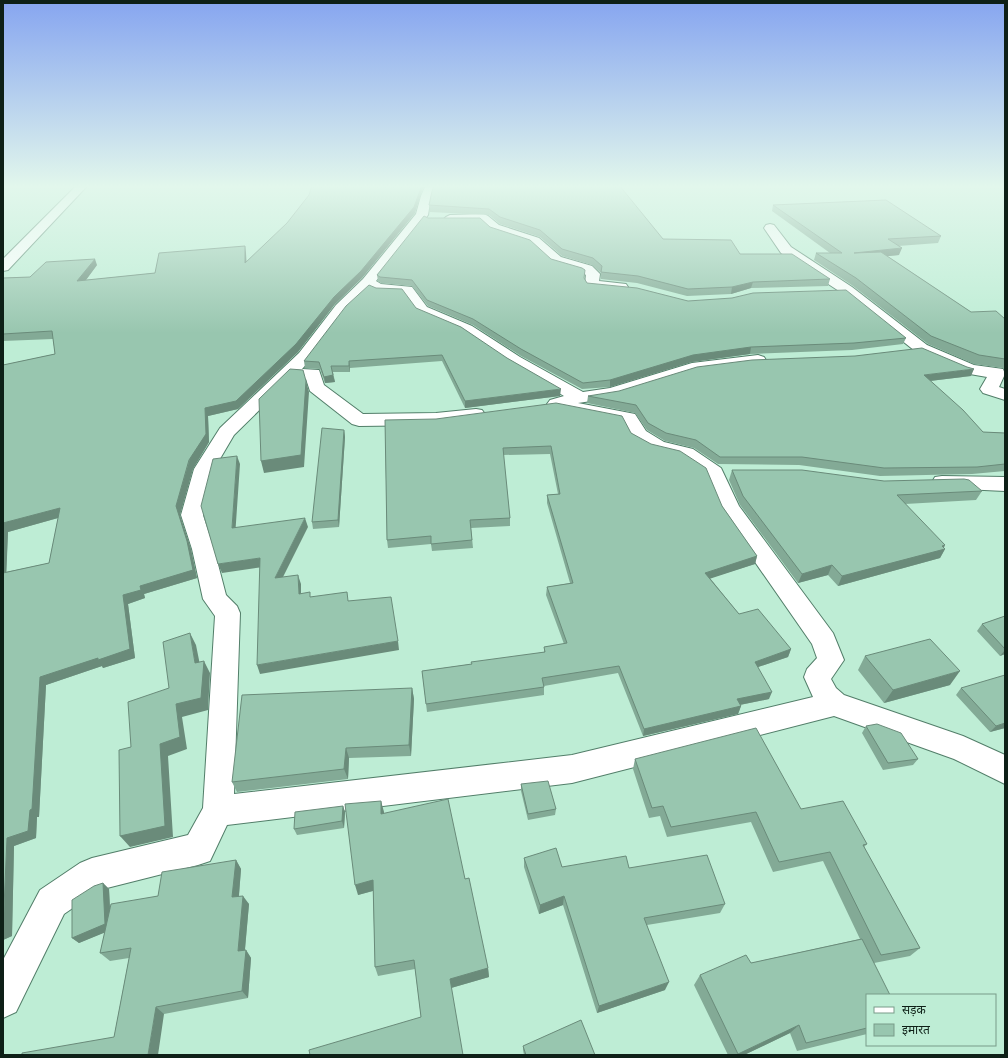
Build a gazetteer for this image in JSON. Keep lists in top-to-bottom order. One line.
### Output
{"legend":["सड़क","इमारत"]}
